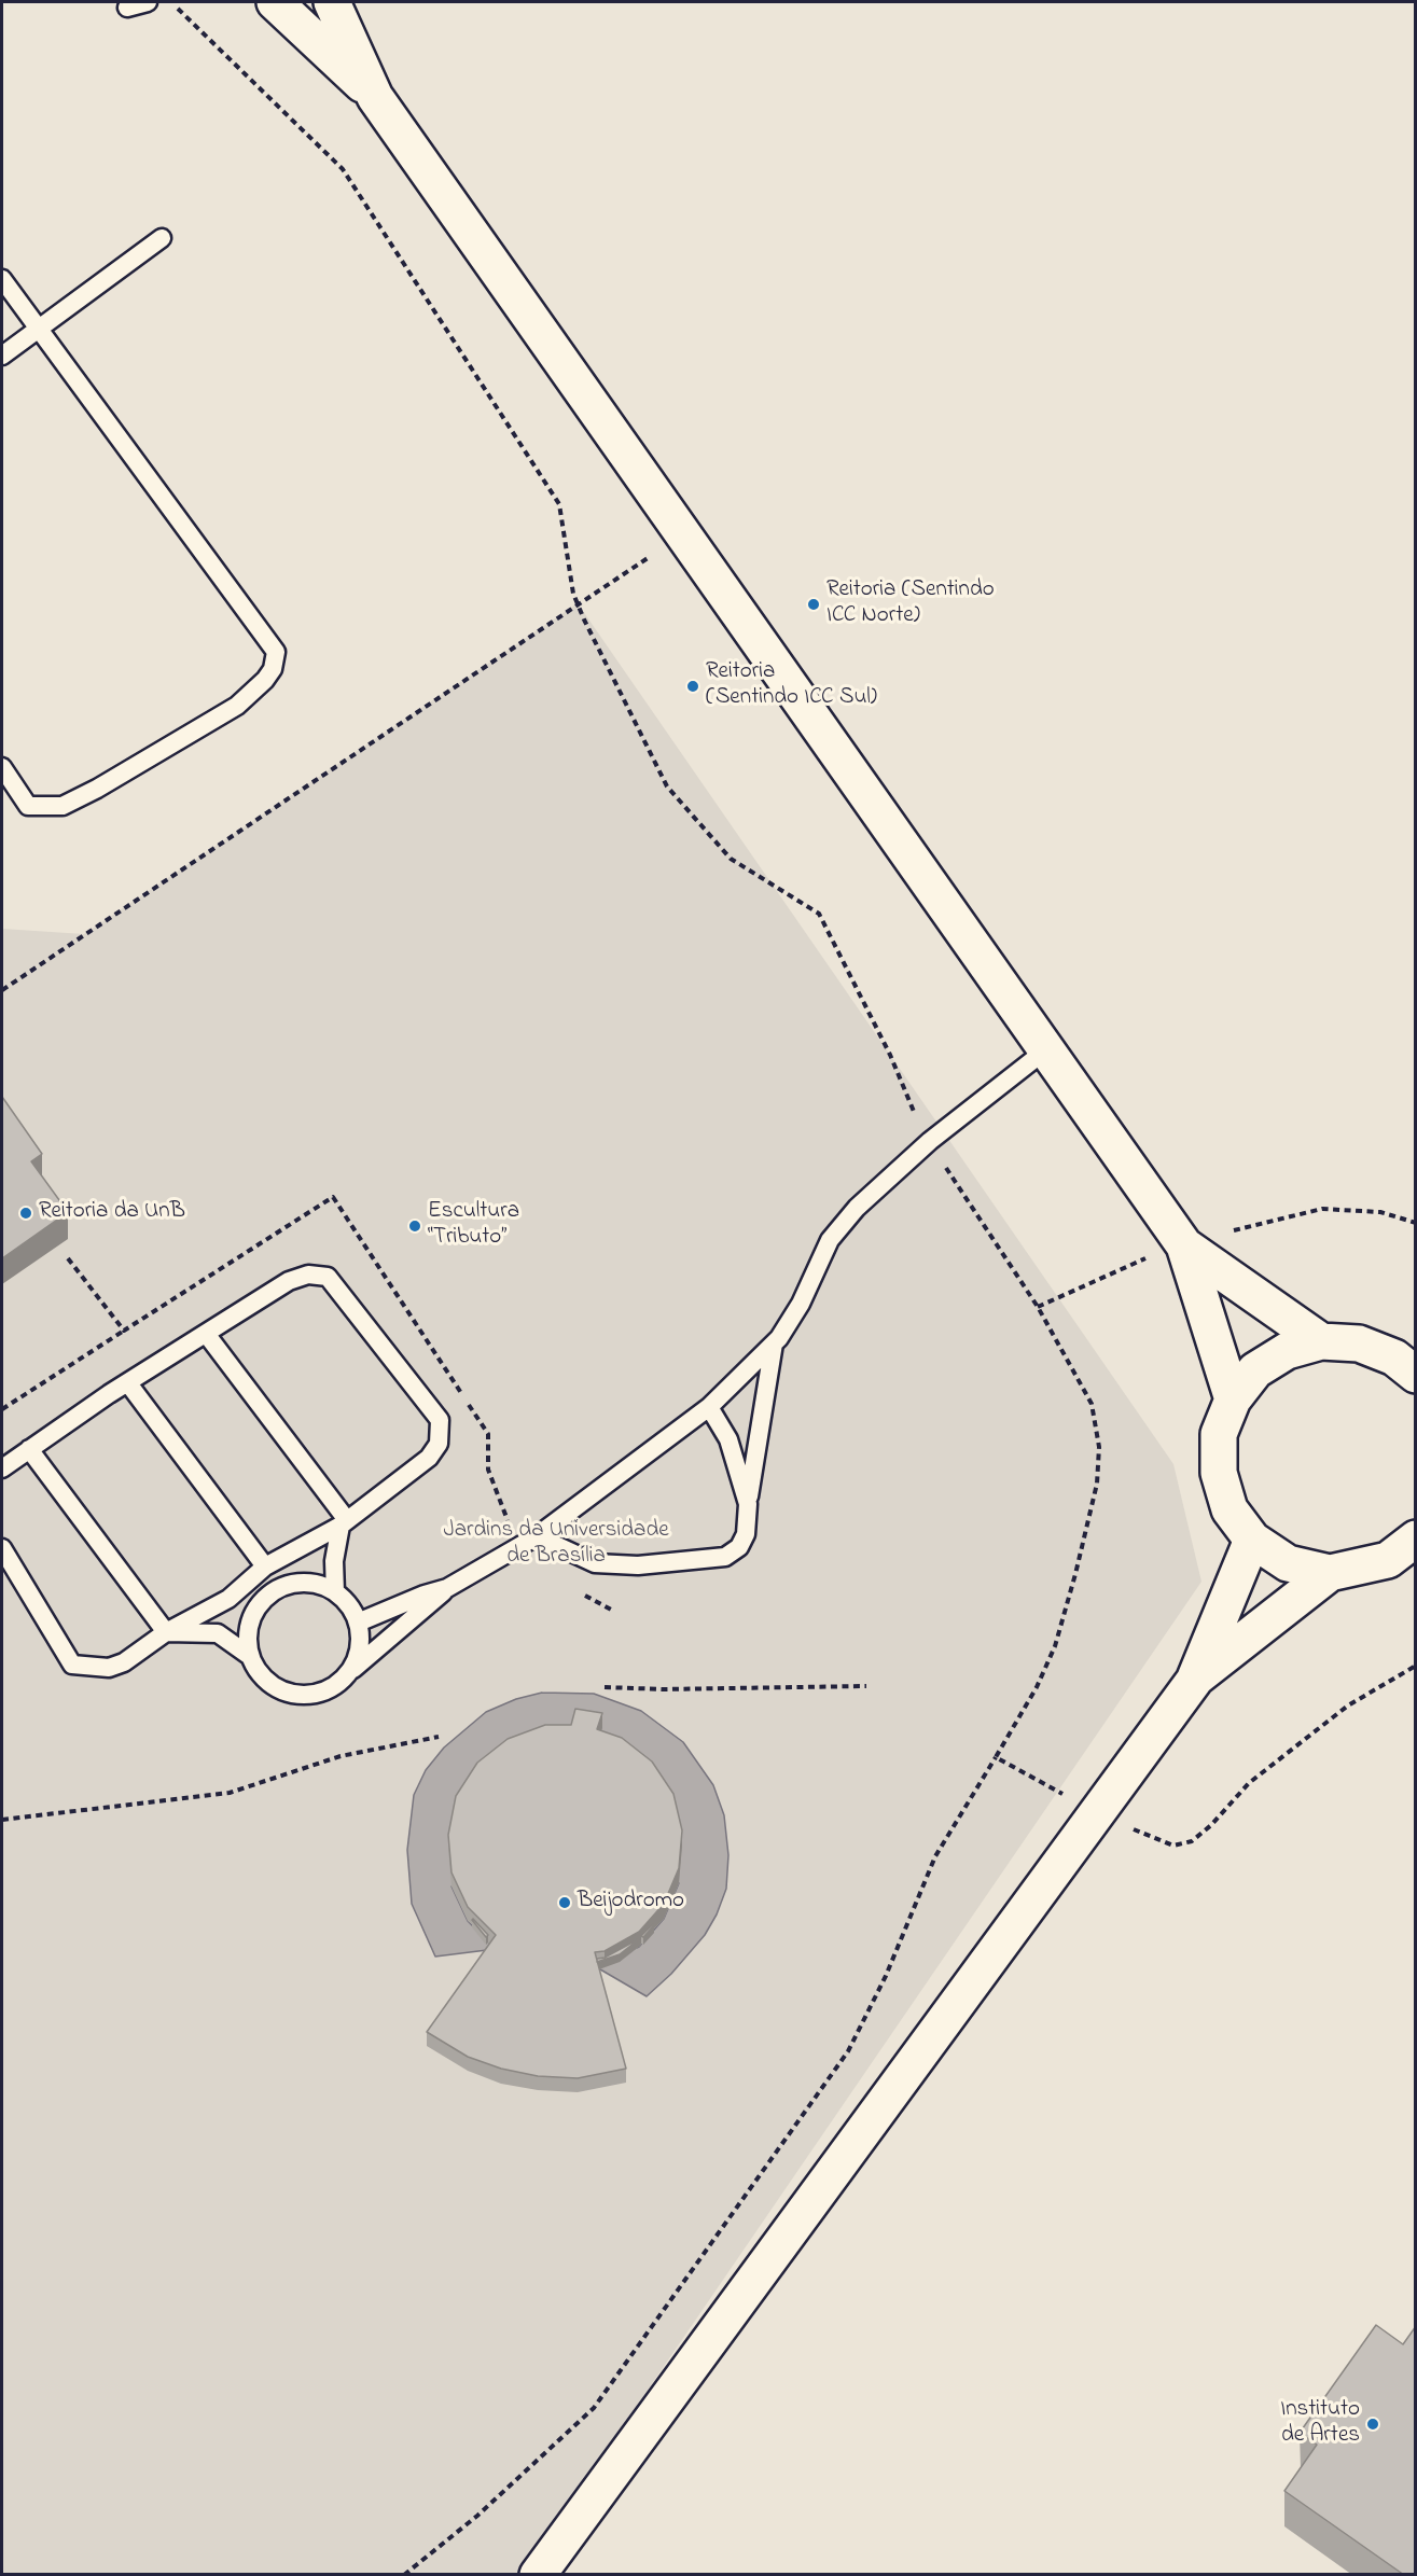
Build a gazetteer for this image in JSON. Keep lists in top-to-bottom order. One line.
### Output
{"parks":["Jardins da Universidade de Brasília"],"places":["Reitoria (Sentindo ICC Norte)","Reitoria (Sentindo ICC Sul)","Reitoria da UnB","Escultura “Tributo”","Beijodromo","Instituto de Artes"]}
